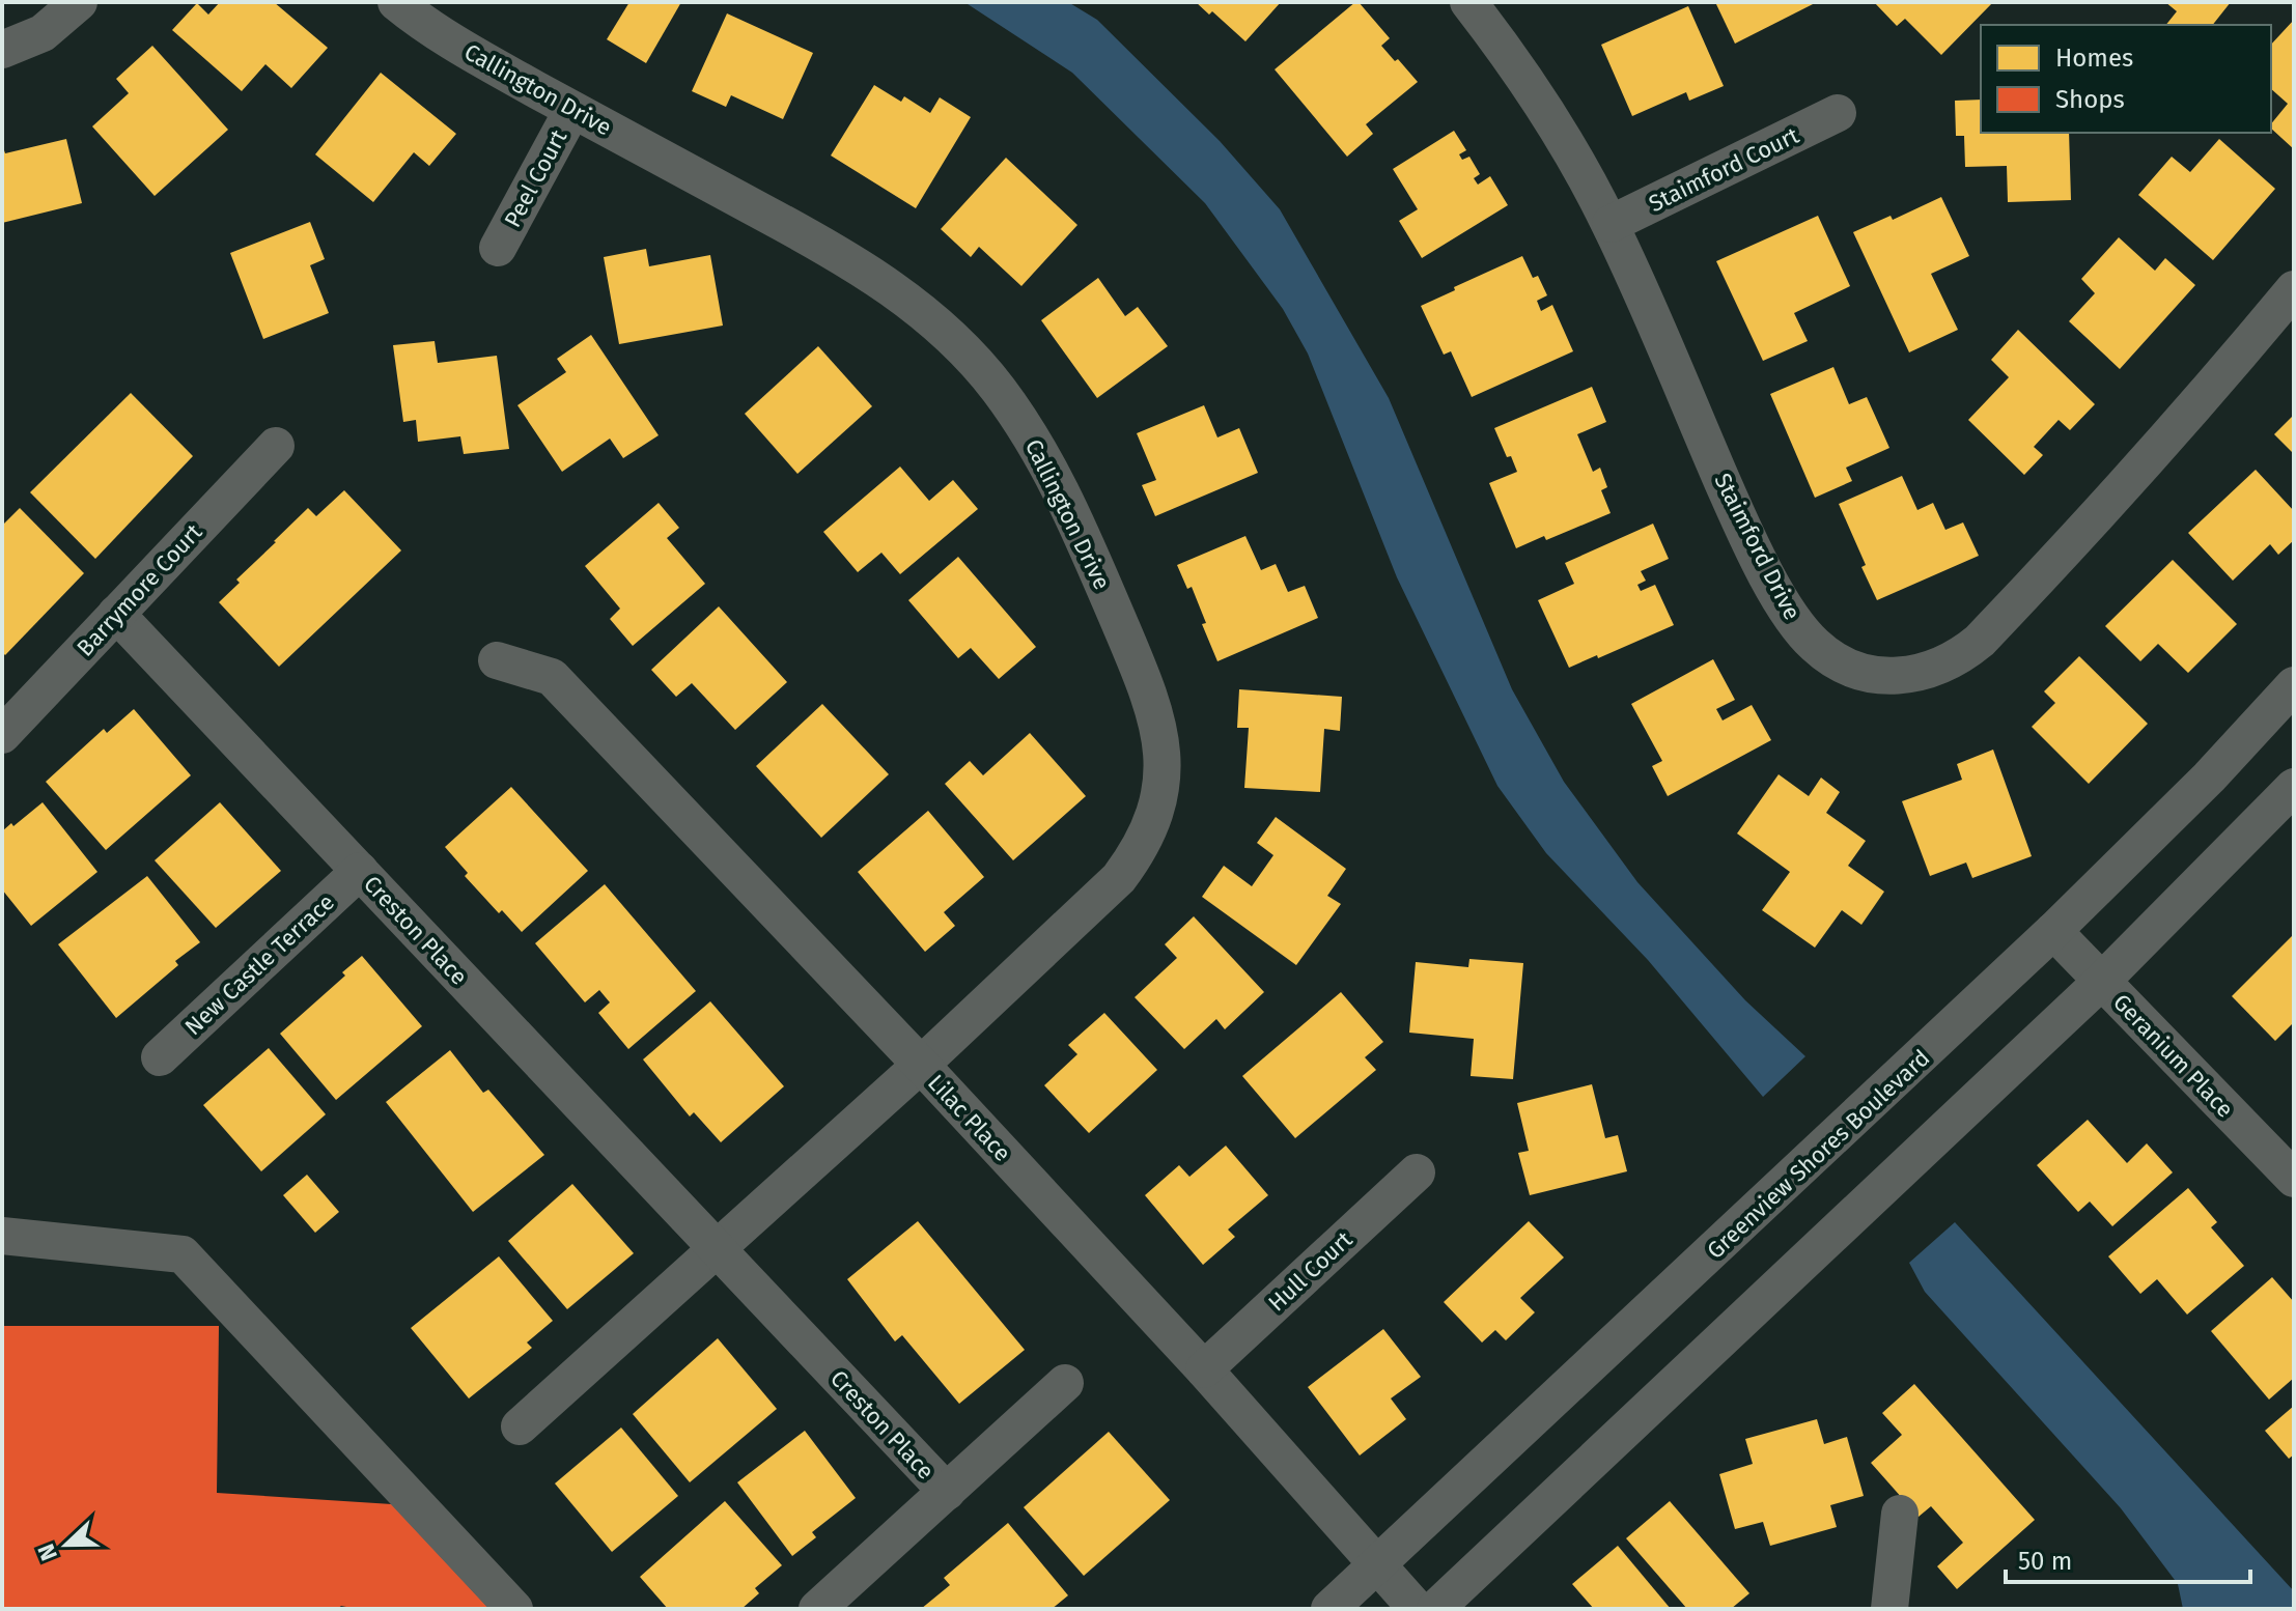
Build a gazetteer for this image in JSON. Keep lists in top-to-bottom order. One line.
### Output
{"streets":{"street":["Callington Drive","Staimford Court","Peel Court","Staimford Drive","Barrymore Court","Creston Place","New Castle Terrace","Geranium Place","Lilac Place","Greenview Shores Boulevard","Hull Court"]},"crossings":[["Callington Drive","Peel Court"],["Callington Drive","Lilac Place"],["Staimford Court","Staimford Drive"],["Barrymore Court","Creston Place"],["Creston Place","New Castle Terrace"],["Geranium Place","Greenview Shores Boulevard"],["Lilac Place","Greenview Shores Boulevard"],["Lilac Place","Hull Court"]],"legend":["Homes","Shops"],"scale_bar":"50 m","north":"left"}
